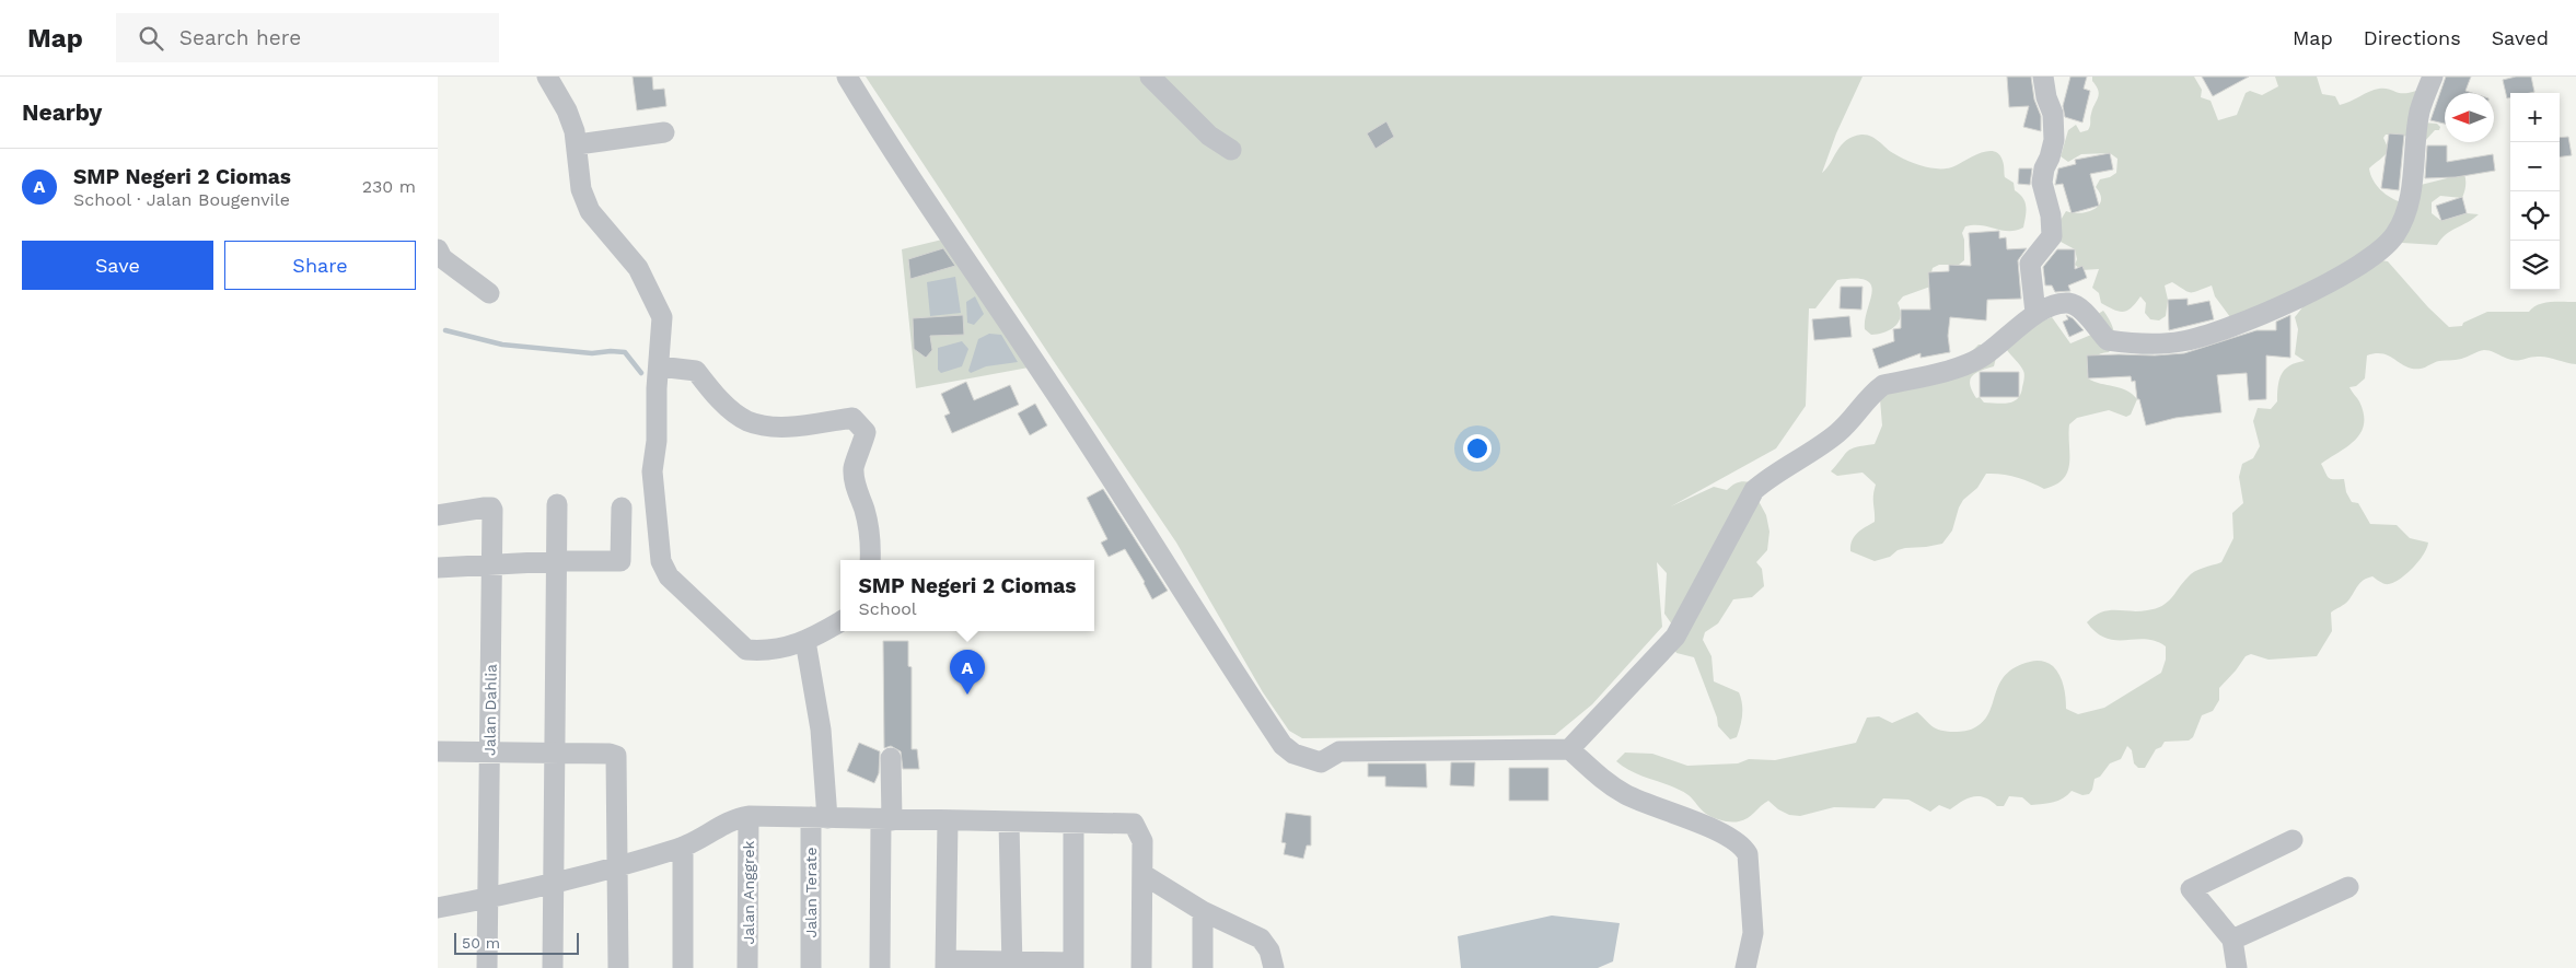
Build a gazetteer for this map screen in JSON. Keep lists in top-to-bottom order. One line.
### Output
{"streets":{"street":["Jalan Dahlia","Jalan Anggrek","Jalan Terate"]},"scale_bar":"50 m","north":"left","page":{"header":"Map","search":"Search here","nav":["Map","Directions","Saved"],"heading":"Nearby","map_buttons":["+","−"],"list":[{"mark":"A","name":"SMP Negeri 2 Ciomas","note":"School · Jalan Bougenvile","value":"230 m"}],"buttons":["Save","Share"],"popup":["SMP Negeri 2 Ciomas","School"],"pins":"A","scale":"50 m"}}
